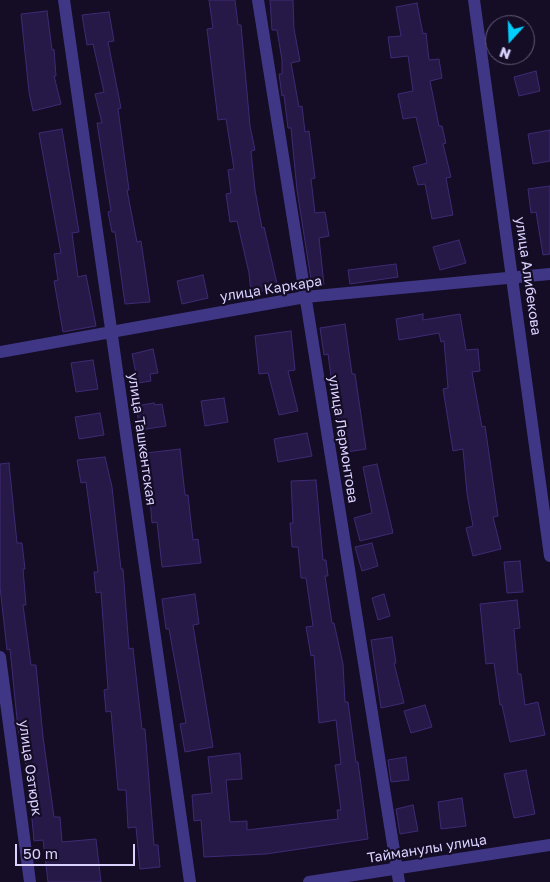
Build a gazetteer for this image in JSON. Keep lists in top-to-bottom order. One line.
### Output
{"streets":{"street":["улица Алибекова","улица Каркара","улица Ташкентская","улица Лермонтова","улица Озтюрк","Тайманулы улица"]},"crossings":[["улица Алибекова","улица Каркара"],["улица Каркара","улица Ташкентская"],["улица Каркара","улица Лермонтова"],["улица Лермонтова","Тайманулы улица"]],"scale_bar":"50 m","north":"bottom"}
